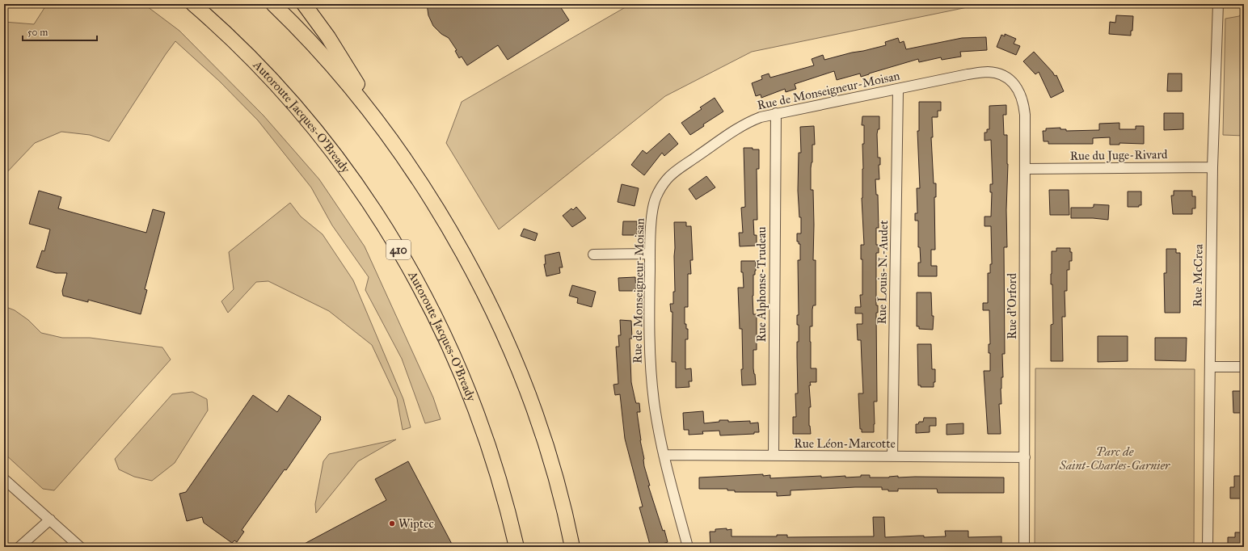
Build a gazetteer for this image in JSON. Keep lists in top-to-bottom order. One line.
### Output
{"streets":{"highway":["Autoroute Jacques-O'Bready","410"],"street":["Rue de Monseigneur-Moisan","Rue du Juge-Rivard","Rue Louis-N.-Audet","Rue McCrea","Rue Alphonse-Trudeau","Rue d'Orford","Rue Léon-Marcotte"]},"crossings":[["Rue de Monseigneur-Moisan","Rue Louis-N.-Audet"],["Rue de Monseigneur-Moisan","Rue Alphonse-Trudeau"],["Rue de Monseigneur-Moisan","Rue d'Orford"],["Rue de Monseigneur-Moisan","Rue Léon-Marcotte"],["Rue du Juge-Rivard","Rue McCrea"],["Rue du Juge-Rivard","Rue d'Orford"],["Rue Louis-N.-Audet","Rue Léon-Marcotte"],["Rue Alphonse-Trudeau","Rue Léon-Marcotte"],["Rue d'Orford","Rue Léon-Marcotte"]],"parks":["Parc de Saint-Charles-Garnier"],"places":["Wiptec"],"scale_bar":"50 m"}
